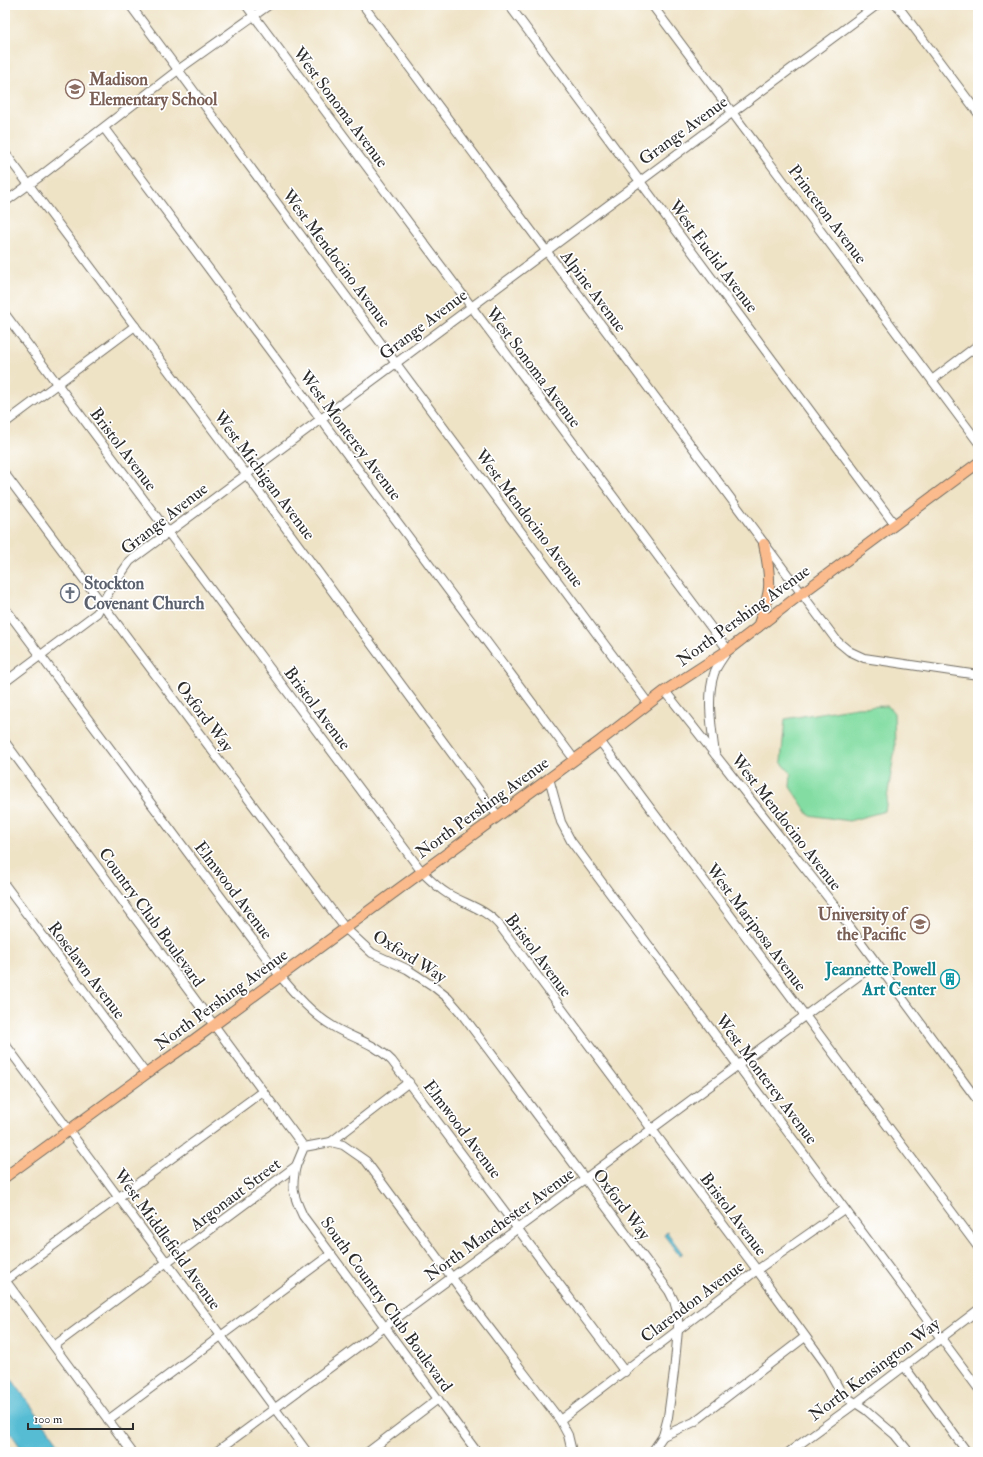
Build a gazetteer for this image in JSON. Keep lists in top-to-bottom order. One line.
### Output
{"streets":{"main road":["North Pershing Avenue"],"street":["West Sonoma Avenue","Grange Avenue","Princeton Avenue","West Euclid Avenue","West Mendocino Avenue","Alpine Avenue","West Monterey Avenue","Bristol Avenue","West Michigan Avenue","Oxford Way","Elmwood Avenue","Country Club Boulevard","West Mariposa Avenue","Roselawn Avenue","Argonaut Street","North Manchester Avenue","West Middlefield Avenue","Clarendon Avenue","South Country Club Boulevard","North Kensington Way"]},"crossings":[["West Sonoma Avenue","Grange Avenue"],["West Sonoma Avenue","West Mendocino Avenue"],["West Sonoma Avenue","North Pershing Avenue"],["Grange Avenue","Princeton Avenue"],["Grange Avenue","West Euclid Avenue"],["Grange Avenue","West Mendocino Avenue"],["Grange Avenue","Alpine Avenue"],["Grange Avenue","West Monterey Avenue"],["Grange Avenue","Bristol Avenue"],["Grange Avenue","West Michigan Avenue"],["Grange Avenue","Oxford Way"],["Grange Avenue","Elmwood Avenue"],["West Euclid Avenue","North Pershing Avenue"],["West Mendocino Avenue","North Pershing Avenue"],["West Mendocino Avenue","North Manchester Avenue"],["Alpine Avenue","North Pershing Avenue"],["West Monterey Avenue","North Pershing Avenue"],["West Monterey Avenue","North Manchester Avenue"],["West Monterey Avenue","Clarendon Avenue"],["West Monterey Avenue","North Kensington Way"],["Bristol Avenue","North Pershing Avenue"],["Bristol Avenue","North Manchester Avenue"],["Bristol Avenue","Clarendon Avenue"],["Bristol Avenue","North Kensington Way"],["West Michigan Avenue","North Pershing Avenue"],["North Pershing Avenue","Oxford Way"],["North Pershing Avenue","Elmwood Avenue"],["North Pershing Avenue","Country Club Boulevard"],["North Pershing Avenue","West Mariposa Avenue"],["North Pershing Avenue","Roselawn Avenue"],["North Pershing Avenue","West Middlefield Avenue"],["Oxford Way","North Manchester Avenue"],["Oxford Way","Clarendon Avenue"],["Elmwood Avenue","North Manchester Avenue"],["Elmwood Avenue","Clarendon Avenue"],["Country Club Boulevard","Argonaut Street"],["West Mariposa Avenue","North Manchester Avenue"],["Argonaut Street","West Middlefield Avenue"],["Argonaut Street","South Country Club Boulevard"],["North Manchester Avenue","West Middlefield Avenue"],["North Manchester Avenue","South Country Club Boulevard"]],"places":{"school or university":["Madison Elementary School","University of the Pacific"],"church":["Stockton Covenant Church"],"building":["Jeannette Powell Art Center"]},"scale_bar":"100 m"}
